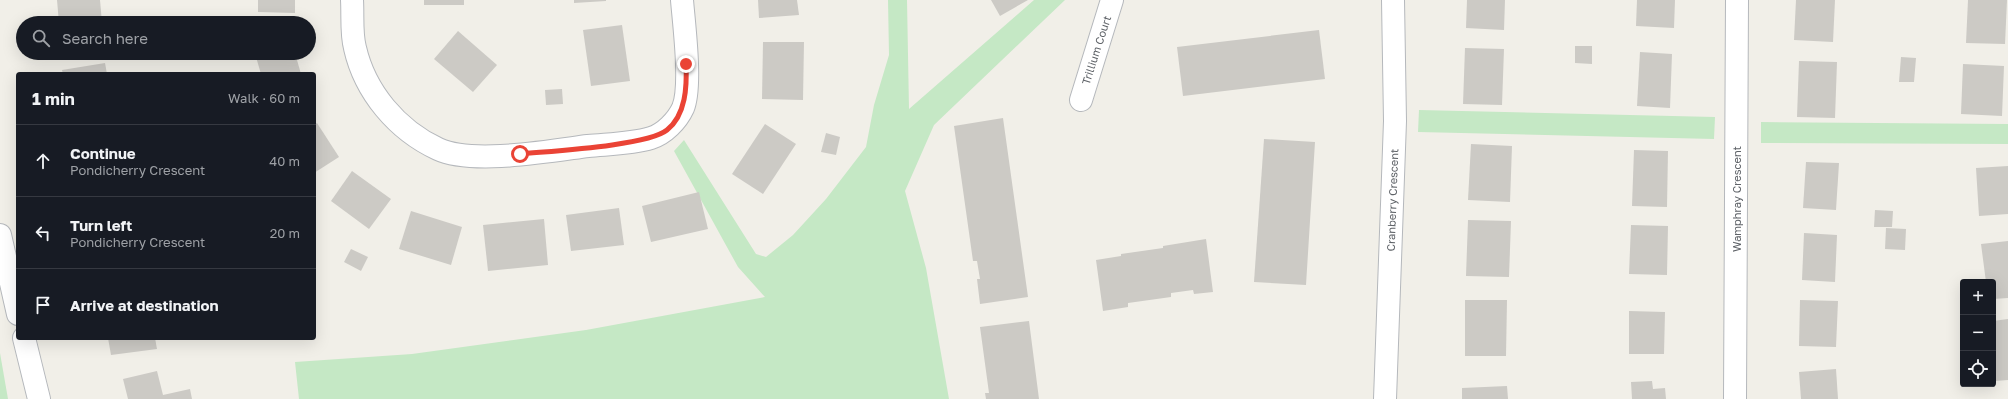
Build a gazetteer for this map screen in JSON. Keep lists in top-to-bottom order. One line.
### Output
{"streets":{"street":["Trillium Court","Wamphray Crescent","Cranberry Crescent"]},"page":{"search":"Search here","heading":["1 min","Walk · 60 m"],"list":[["Continue","Pondicherry Crescent","40 m"],["Turn left","Pondicherry Crescent","20 m"],"Arrive at destination"],"map_buttons":["+","−"]}}
